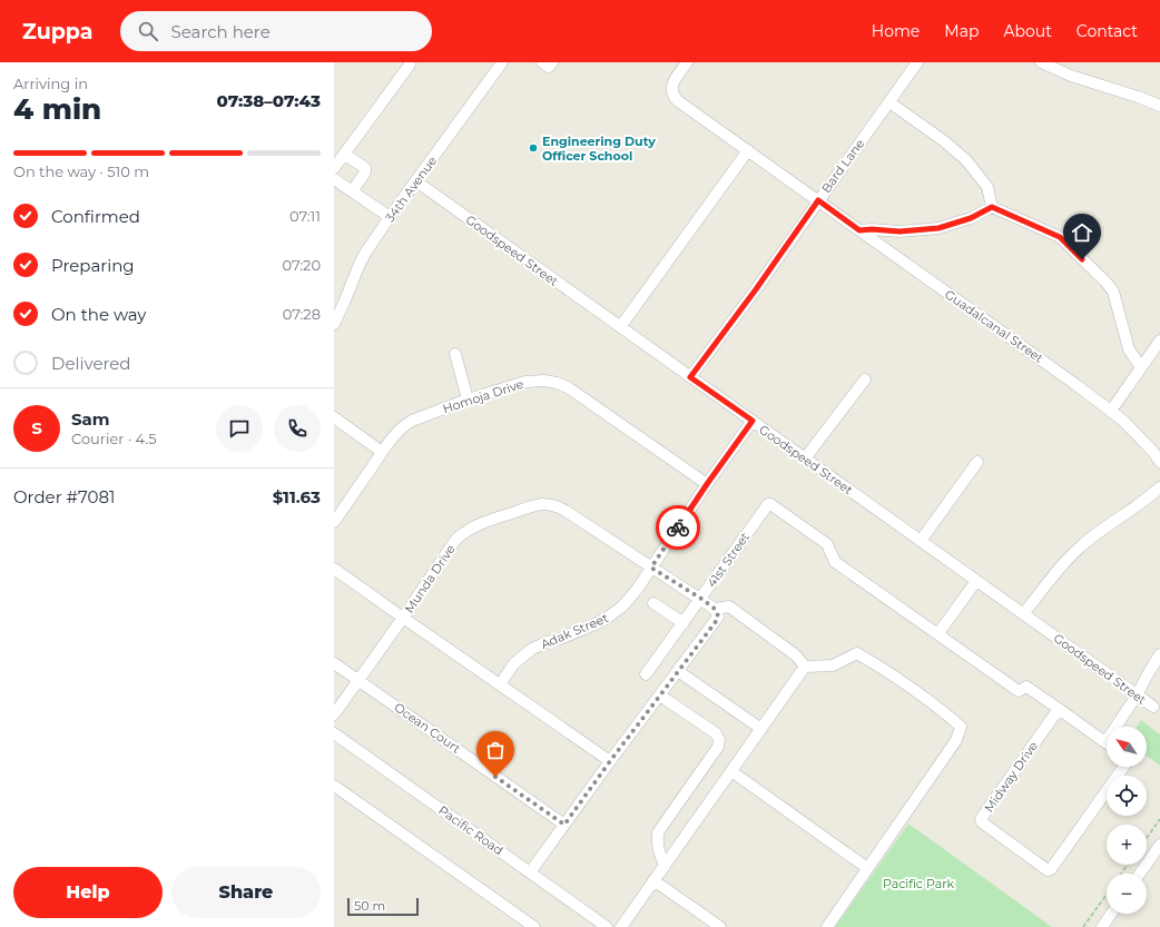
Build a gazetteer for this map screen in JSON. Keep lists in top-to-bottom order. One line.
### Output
{"streets":{"street":["Bard Lane","34th Avenue","Goodspeed Street","Guadalcanal Street","Homoja Drive","41st Street","Munda Drive","Adak Street","Ocean Court","Midway Drive","Pacific Road"]},"crossings":[["Bard Lane","Goodspeed Street"],["Bard Lane","Guadalcanal Street"],["34th Avenue","Goodspeed Street"],["Goodspeed Street","Adak Street"],["Homoja Drive","Adak Street"],["41st Street","Munda Drive"],["Munda Drive","Adak Street"],["Munda Drive","Ocean Court"]],"parks":["Pacific Park"],"places":["Engineering Duty Officer School"],"scale_bar":"50 m","north":"top left","page":{"header":"Zuppa","search":"Search here","nav":["Home","Map","About","Contact"],"heading":["4 min","Arriving in","07:38–07:43"],"panel":["Sam","Courier · 4.5","Order #7081","$11.63"],"bar":"On the way · 510 m","list":[["Confirmed","07:11"],["Preparing","07:20"],["On the way","07:28"],"Delivered"],"round":"S","map_buttons":["+","−"],"buttons":["Help","Share"],"scale":"50 m"}}
